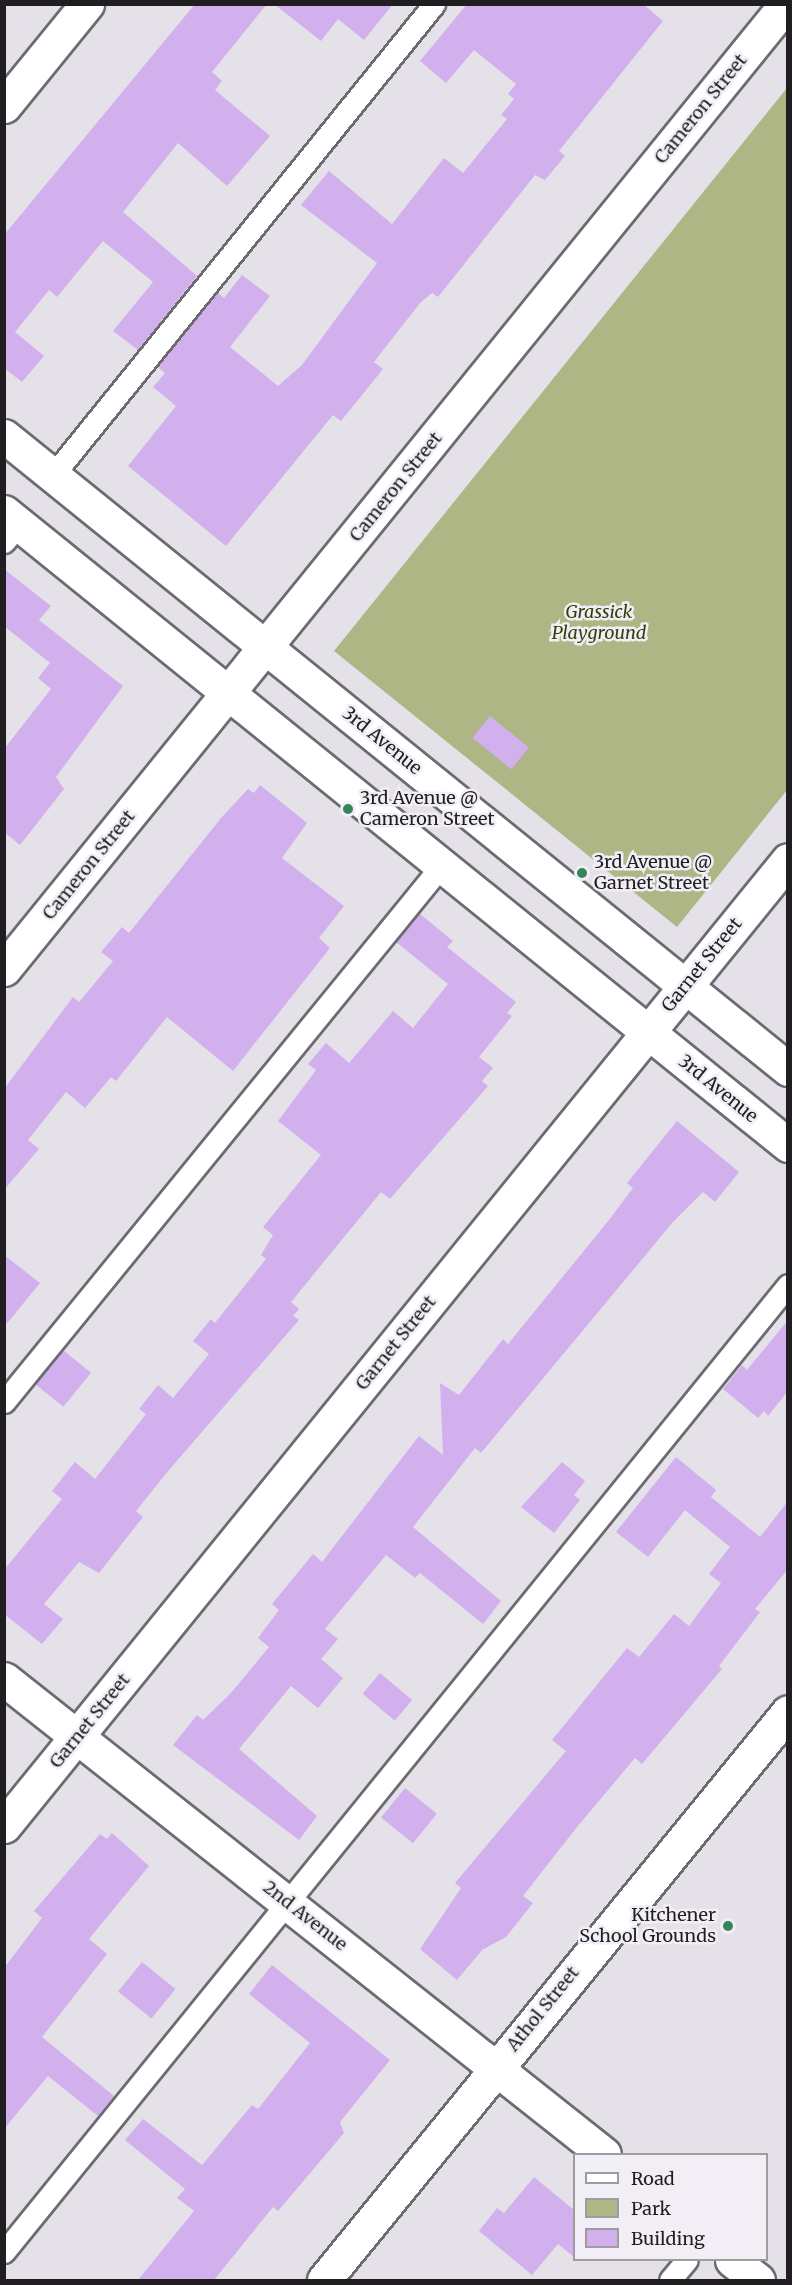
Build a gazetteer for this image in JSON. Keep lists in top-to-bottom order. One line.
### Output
{"streets":{"street":["Cameron Street","3rd Avenue","Garnet Street","2nd Avenue","Athol Street"]},"crossings":[["Cameron Street","3rd Avenue"],["3rd Avenue","Garnet Street"],["Garnet Street","2nd Avenue"],["2nd Avenue","Athol Street"]],"parks":["Grassick Playground"],"places":["3rd Avenue @ Cameron Street","3rd Avenue @ Garnet Street","Kitchener School Grounds"],"legend":["Road","Park","Building"]}
